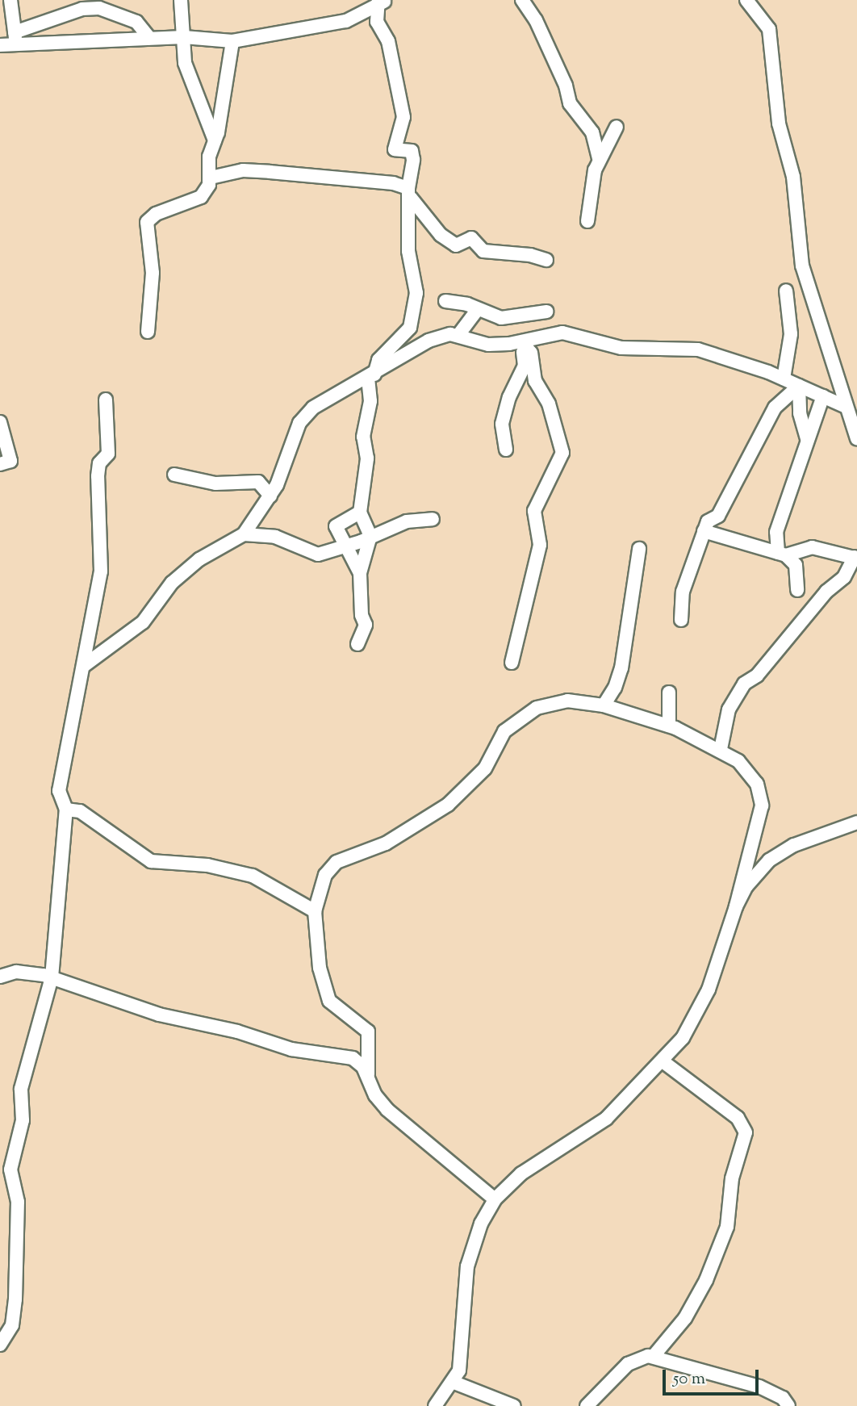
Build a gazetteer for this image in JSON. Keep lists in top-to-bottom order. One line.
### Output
{"scale_bar":"50 m"}
